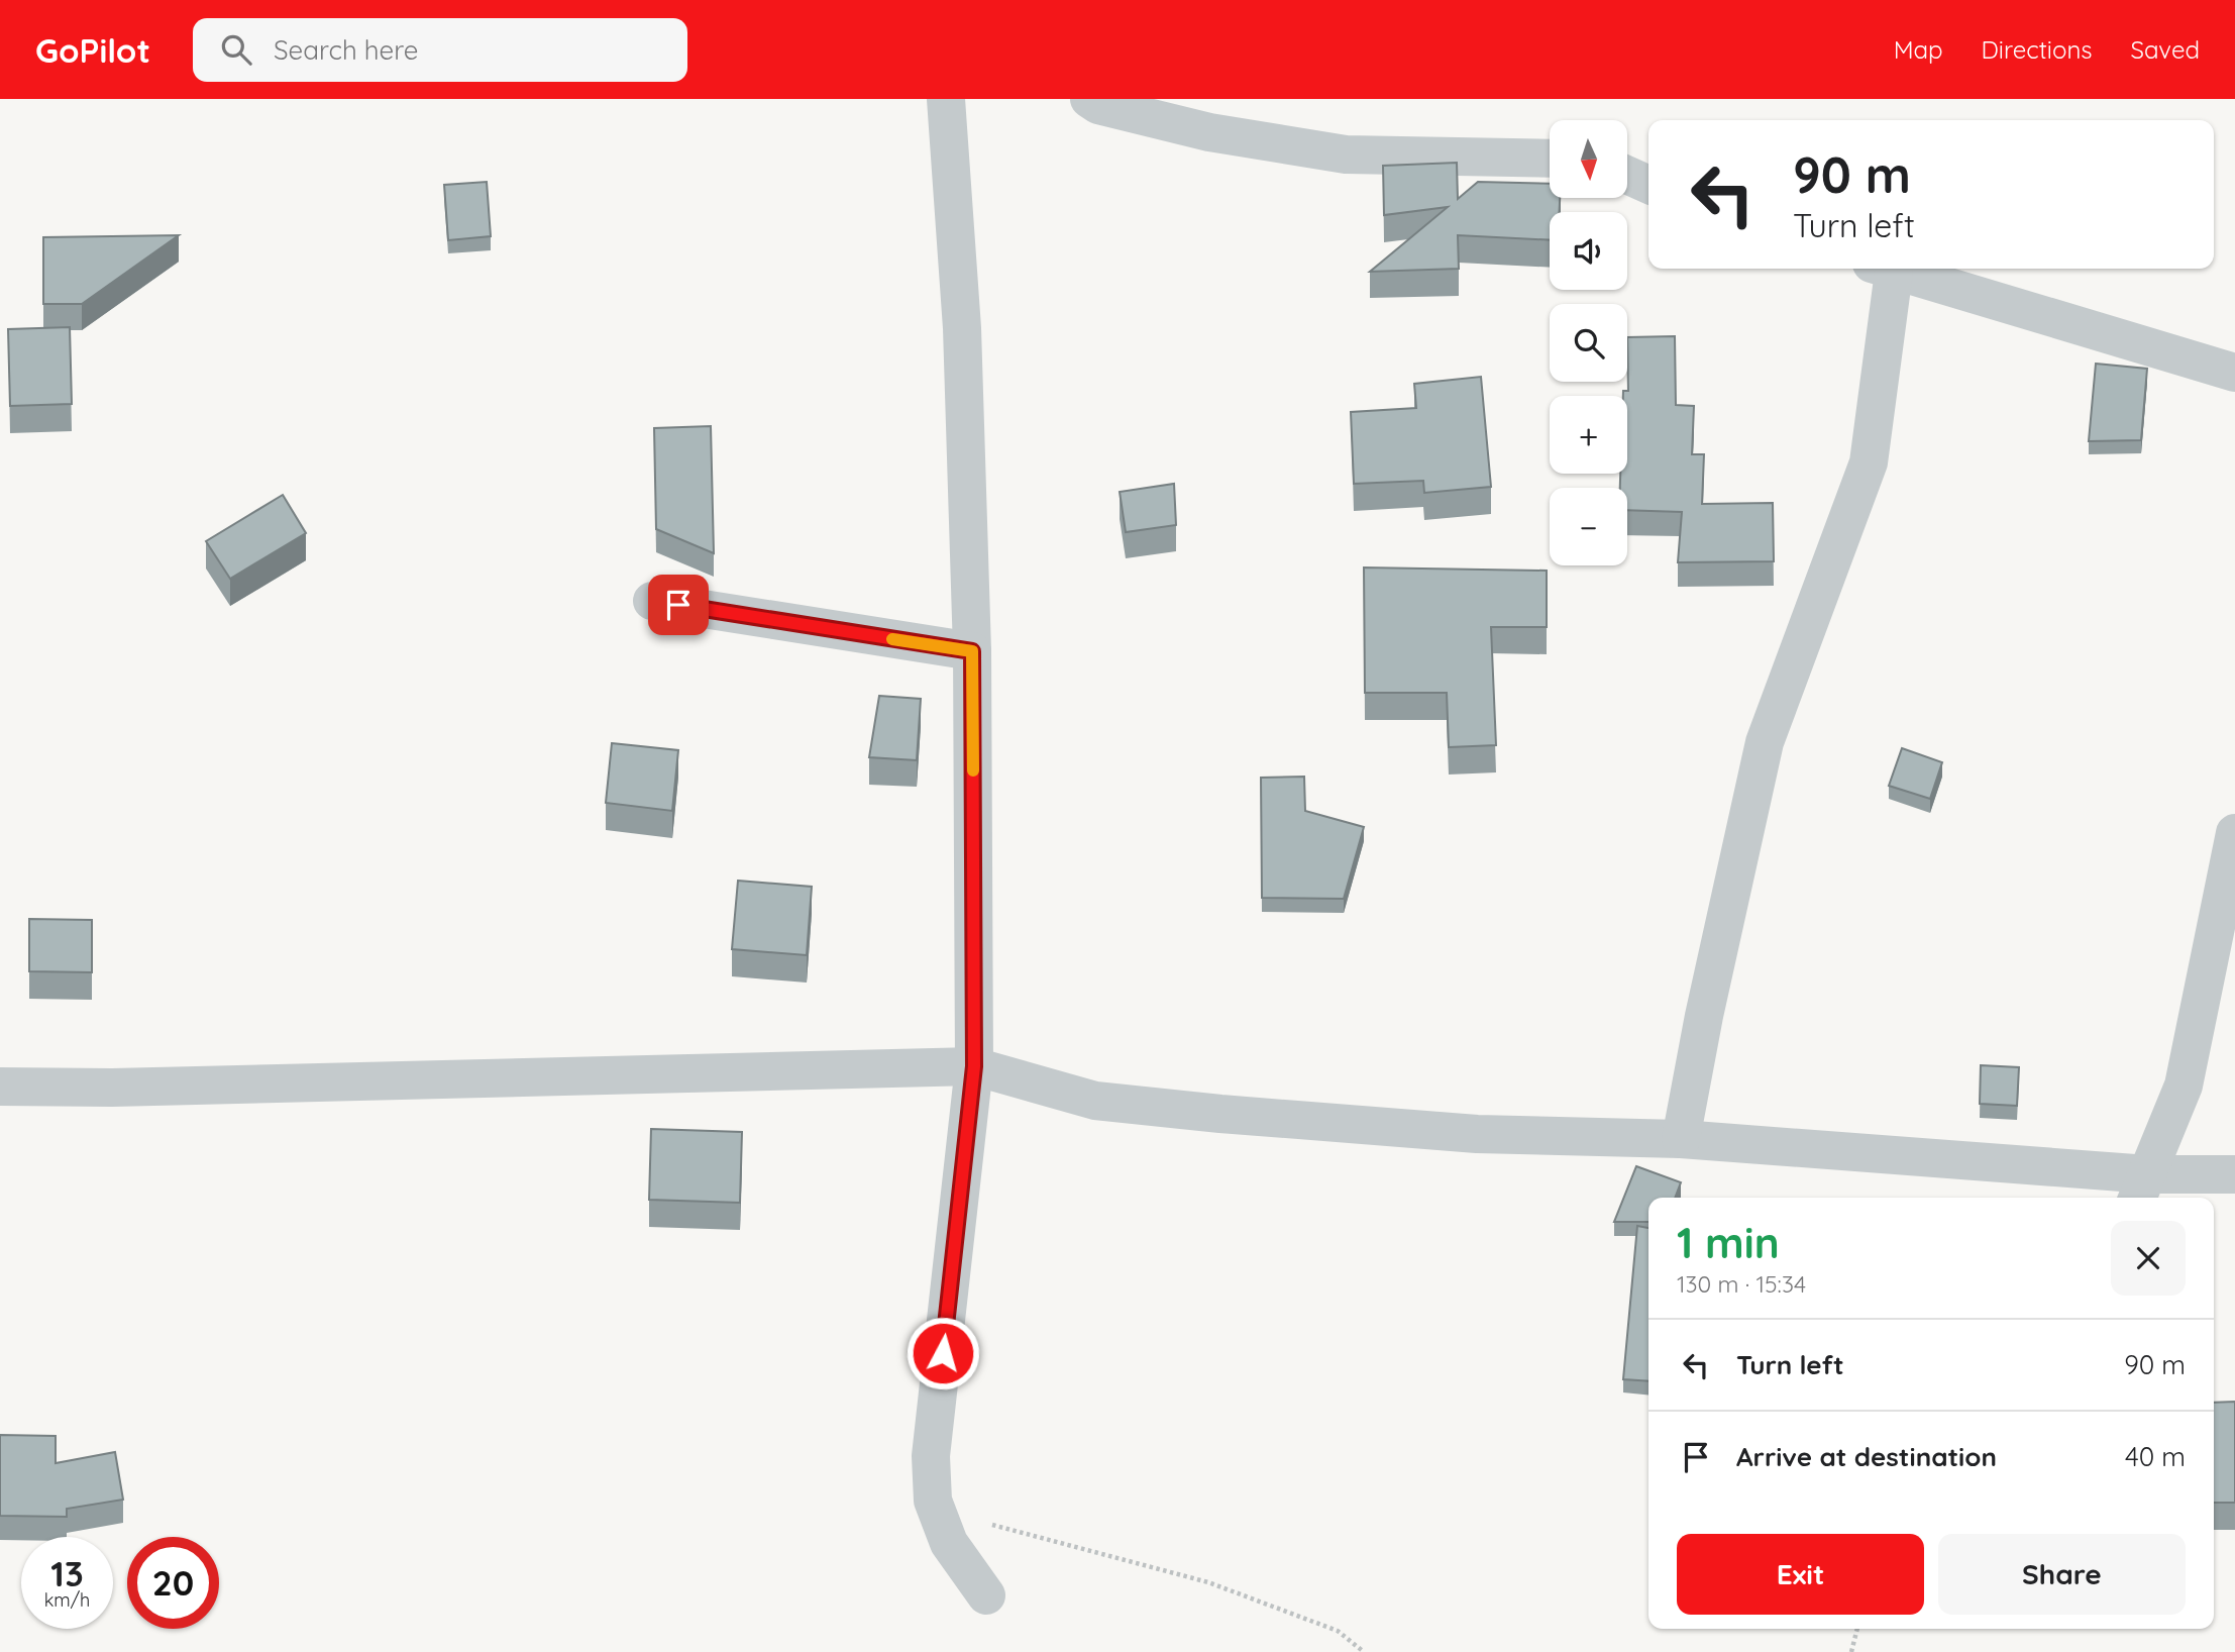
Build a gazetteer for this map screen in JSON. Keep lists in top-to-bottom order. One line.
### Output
{"north":"bottom","page":{"header":"GoPilot","search":"Search here","nav":["Map","Directions","Saved"],"map_buttons":["+","−"],"turn":["90 m","Turn left"],"heading":["1 min","130 m · 15:34"],"list":[{"name":"Turn left","value":"90 m"},{"name":"Arrive at destination","value":"40 m"}],"buttons":["Exit","Share"],"speed":"13 km/h","limit":"20"}}
